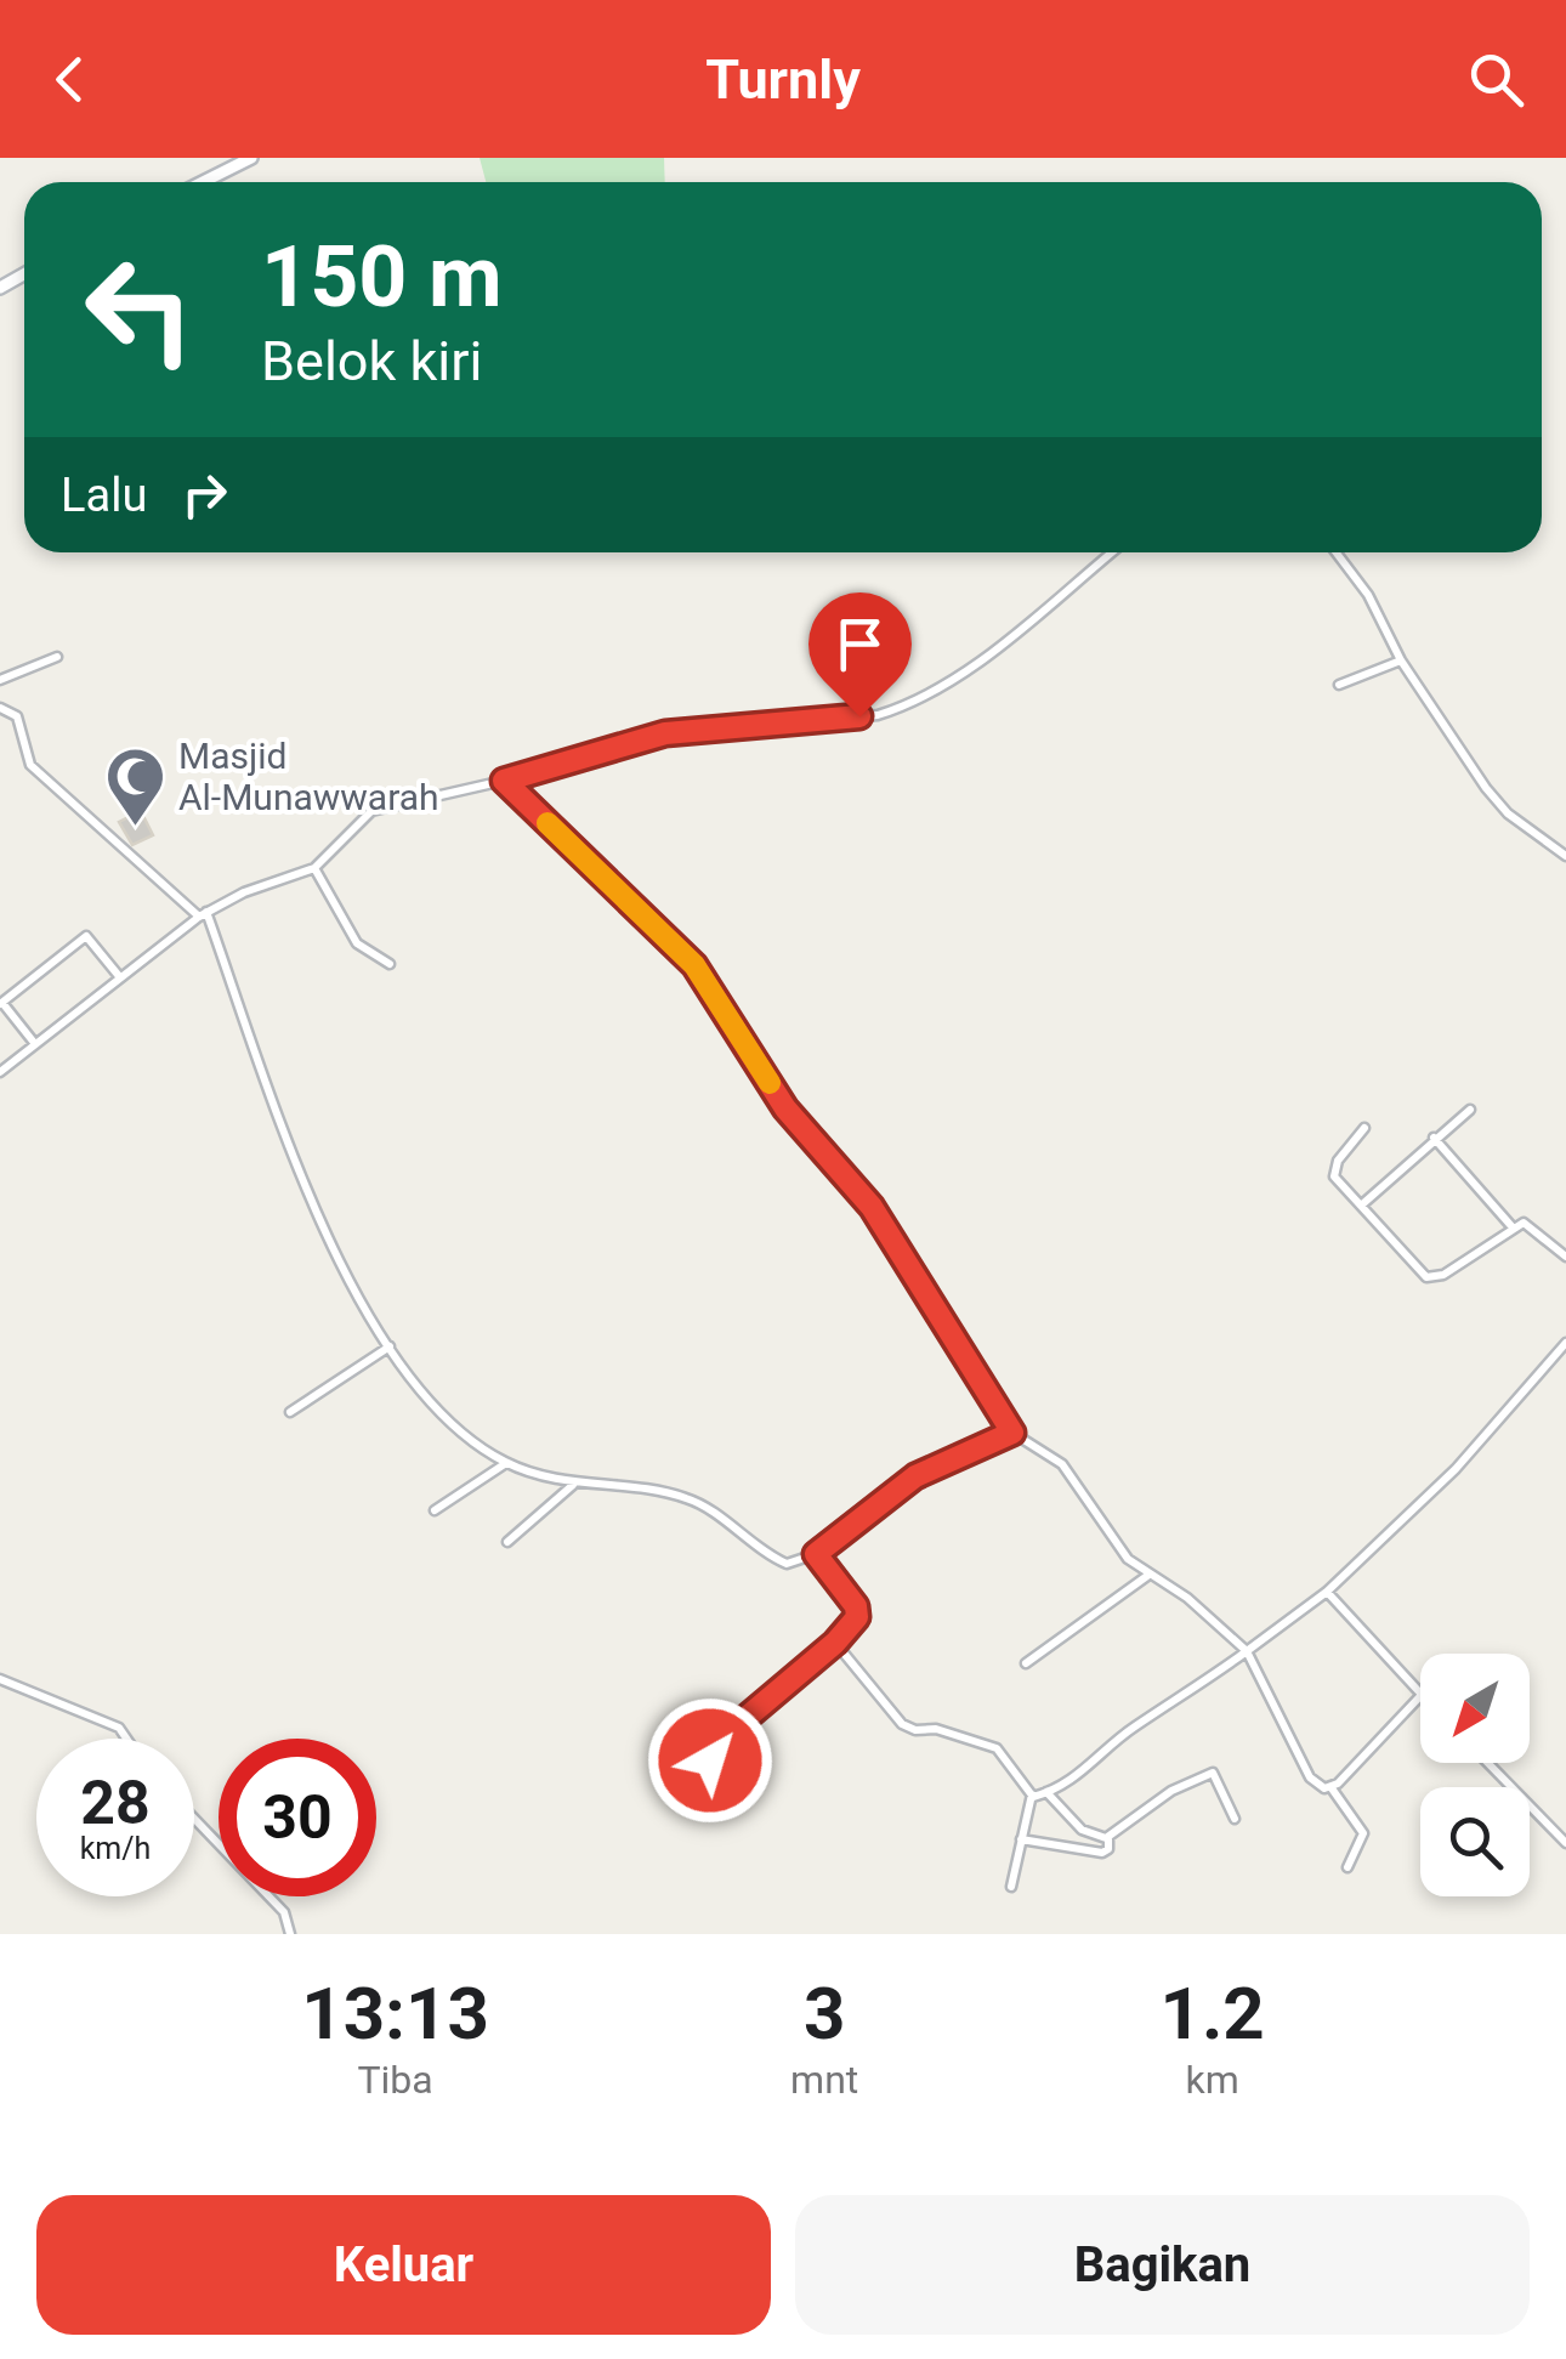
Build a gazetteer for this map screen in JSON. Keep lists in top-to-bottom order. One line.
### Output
{"places":{"mosque":["Masjid Al-Munawwarah"]},"north":"bottom left","page":{"header":"Turnly","turn":["150 m","Belok kiri"],"then":"Lalu","speed":"28 km/h","limit":"30","eta":["13:13","Tiba","3","mnt","1.2","km"],"buttons":["Keluar","Bagikan"]}}
